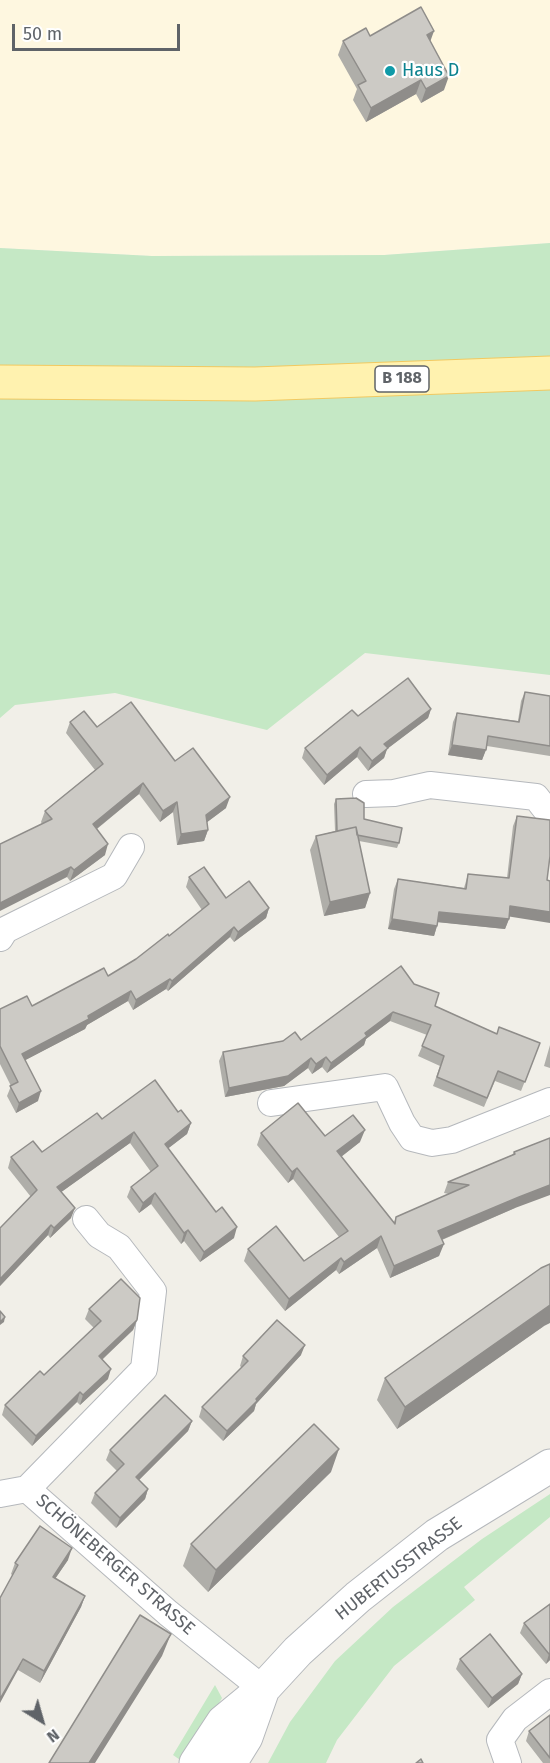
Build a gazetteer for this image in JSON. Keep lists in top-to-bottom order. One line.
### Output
{"streets":{"main road":["B 188"],"street":["SCHÖNEBERGER STRASSE","HUBERTUSSTRASSE"]},"crossings":[["SCHÖNEBERGER STRASSE","HUBERTUSSTRASSE"]],"places":["Haus D"],"scale_bar":"50 m","north":"bottom right"}
